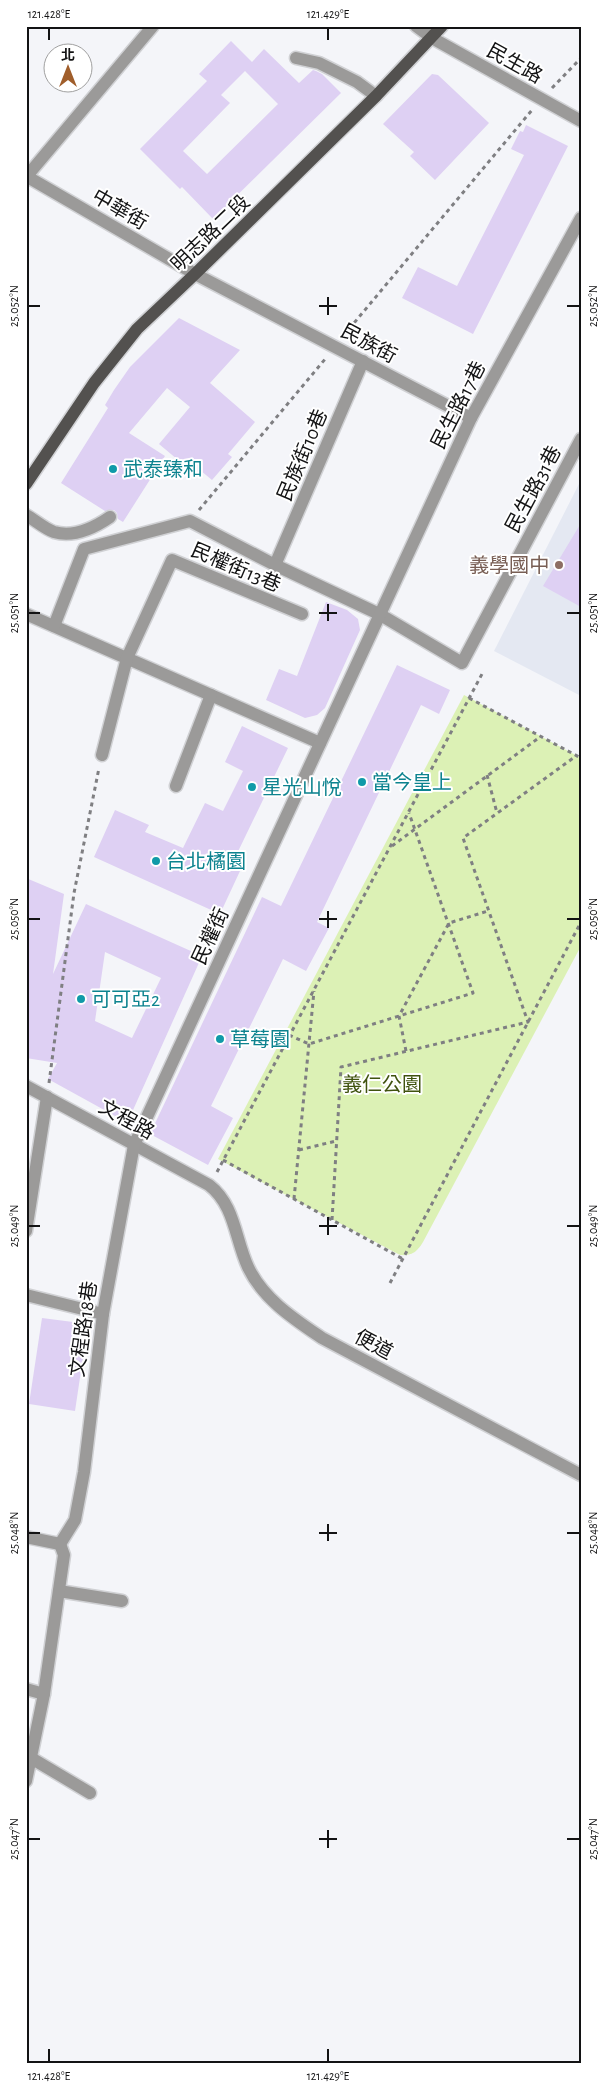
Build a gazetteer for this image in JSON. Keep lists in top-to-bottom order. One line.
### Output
{"streets":{"main road":["明志路二段"],"street":["民生路","中華街","民族街","民生路17巷","民族街10巷","民生路31巷","民權街13巷","民權街","文程路","文程路18巷","便道"]},"crossings":[["民生路","明志路二段"],["中華街","明志路二段"],["中華街","民族街"],["明志路二段","民族街"],["民族街","民生路17巷"],["民族街","民族街10巷"],["民生路17巷","民生路31巷"],["民生路17巷","民權街"],["民生路31巷","民權街"],["民權街","文程路"],["民權街","文程路18巷"],["文程路","文程路18巷"],["文程路","便道"]],"parks":["義仁公園"],"places":["武泰臻和","義學國中","當今皇上","星光山悅","台北橘園","可可亞2","草莓園"],"north":"top","coordinates":["121.428°E","121.429°E","25.052°N","25.051°N","25.050°N","25.049°N","25.048°N","25.047°N"]}
